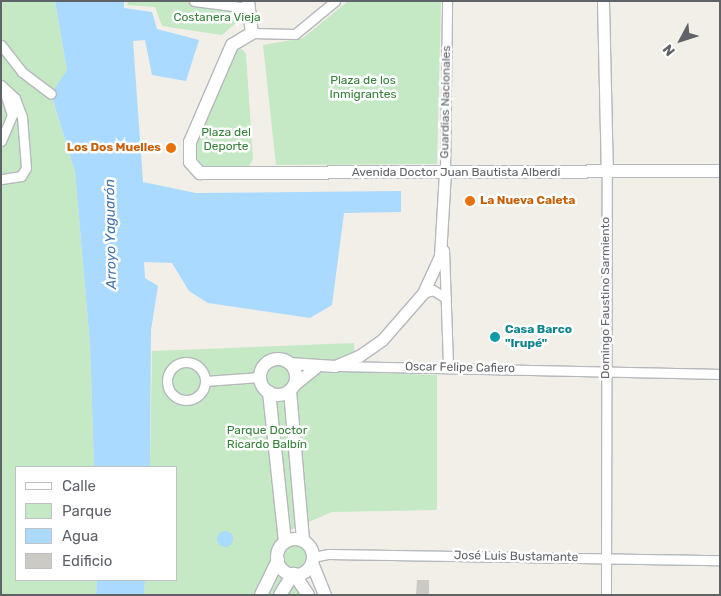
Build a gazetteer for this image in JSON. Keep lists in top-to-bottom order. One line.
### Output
{"streets":{"main road":["Avenida Doctor Juan Bautista Alberdi"],"street":["Guardias Nacionales","Domingo Faustino Sarmiento","Oscar Felipe Cafiero","José Luis Bustamante"]},"crossings":[["Guardias Nacionales","Avenida Doctor Juan Bautista Alberdi"],["Guardias Nacionales","Oscar Felipe Cafiero"],["Avenida Doctor Juan Bautista Alberdi","Domingo Faustino Sarmiento"],["Domingo Faustino Sarmiento","Oscar Felipe Cafiero"],["Domingo Faustino Sarmiento","José Luis Bustamante"]],"water":["Arroyo Yaguarón"],"parks":["Costanera Vieja","Plaza de los Inmigrantes","Plaza del Deporte","Parque Doctor Ricardo Balbín"],"places":["Los Dos Muelles","La Nueva Caleta","Casa Barco \"Irupé\""],"legend":["Calle","Parque","Agua","Edificio"],"north":"bottom left"}
